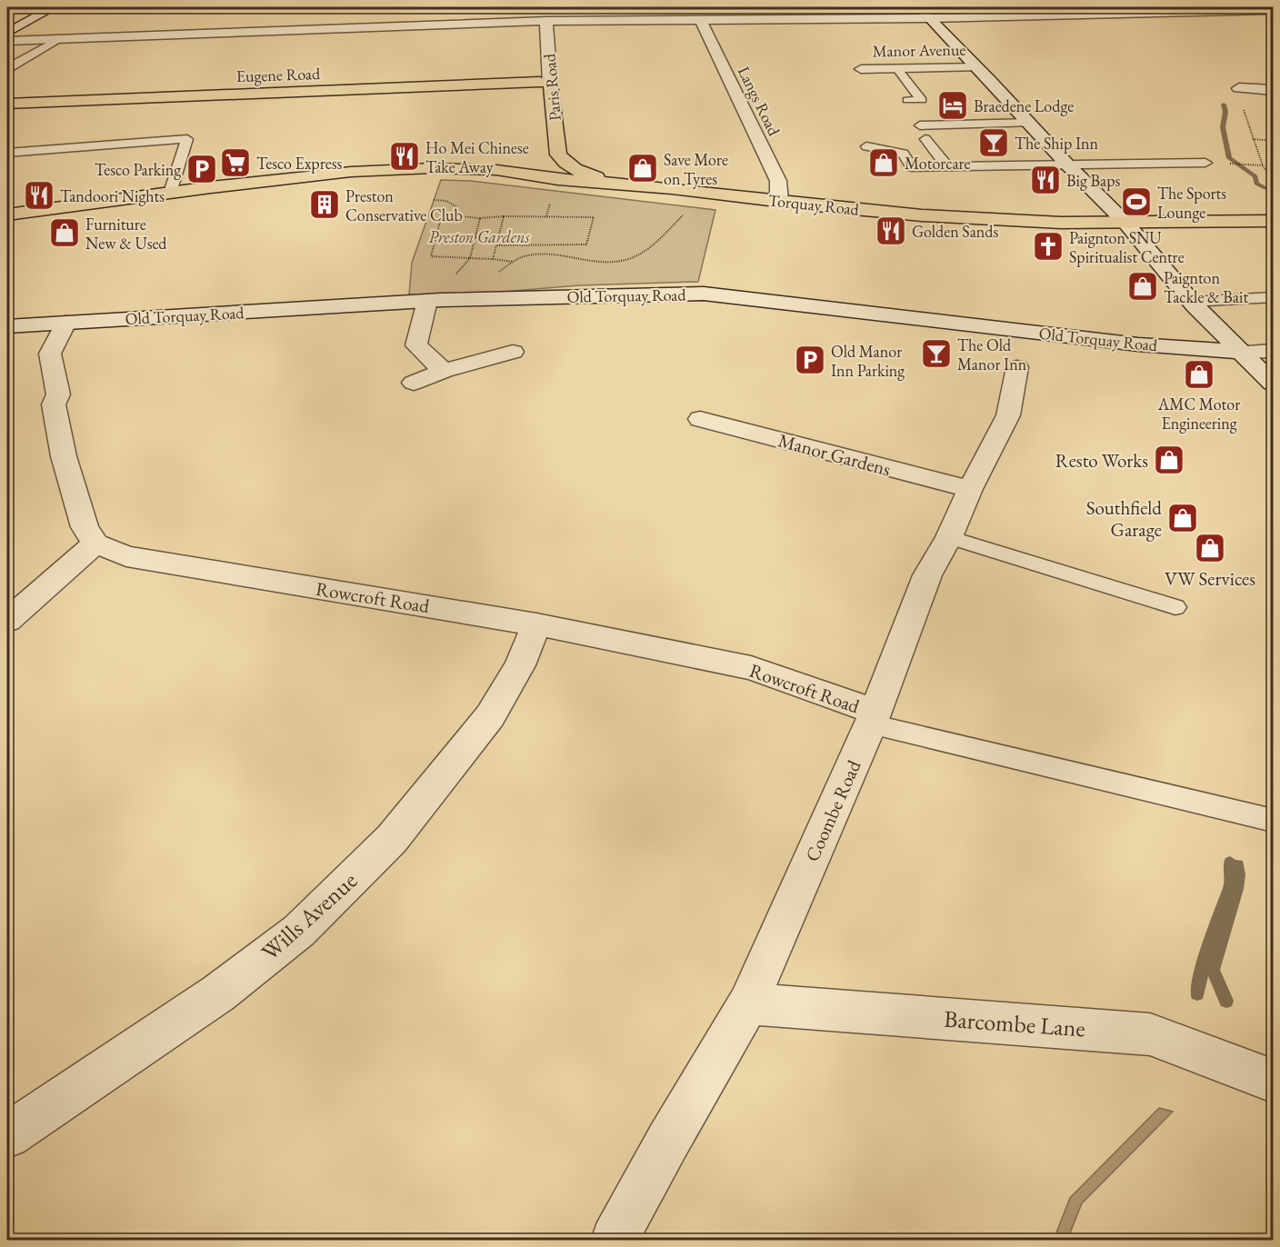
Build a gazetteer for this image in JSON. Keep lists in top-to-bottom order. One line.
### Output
{"streets":{"main road":["Eugene Road","Paris Road","Torquay Road"],"street":["Manor Avenue","Langs Road","Old Torquay Road","Manor Gardens","Rowcroft Road","Coombe Road","Wills Avenue","Barcombe Lane"]},"crossings":[["Eugene Road","Paris Road"],["Langs Road","Torquay Road"],["Manor Gardens","Coombe Road"],["Rowcroft Road","Coombe Road"],["Rowcroft Road","Wills Avenue"],["Coombe Road","Barcombe Lane"]],"parks":["Preston Gardens"],"places":{"hotel":["Braedene Lodge"],"bar":["The Ship Inn","The Old Manor Inn"],"restaurant":["Ho Mei Chinese Take Away","Big Baps","Tandoori Nights","Golden Sands"],"supermarket":["Tesco Express"],"shop":["Motorcare","Save More on Tyres","Furniture New & Used","Paignton Tackle & Bait","AMC Motor Engineering","Resto Works","Southfield Garage","VW Services"],"parking":["Tesco Parking","Old Manor Inn Parking"],"sports":["The Sports Lounge"],"building":["Preston Conservative Club"],"church":["Paignton SNU Spiritualist Centre"]}}
